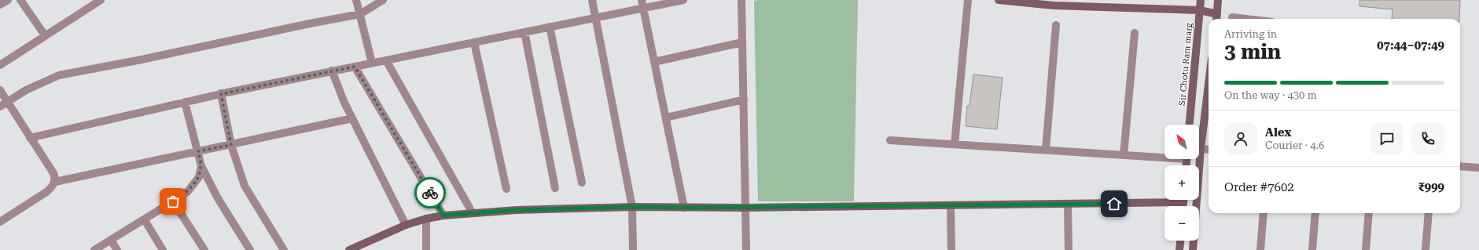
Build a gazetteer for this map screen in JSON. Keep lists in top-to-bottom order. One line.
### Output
{"streets":{"street":["Sir Chotu Ram marg"]},"north":"top left","page":{"heading":["3 min","Arriving in","07:44–07:49"],"panel":["Alex","Courier · 4.6","Order #7602","₹999"],"bar":"On the way · 430 m","map_buttons":["+","−"]}}
